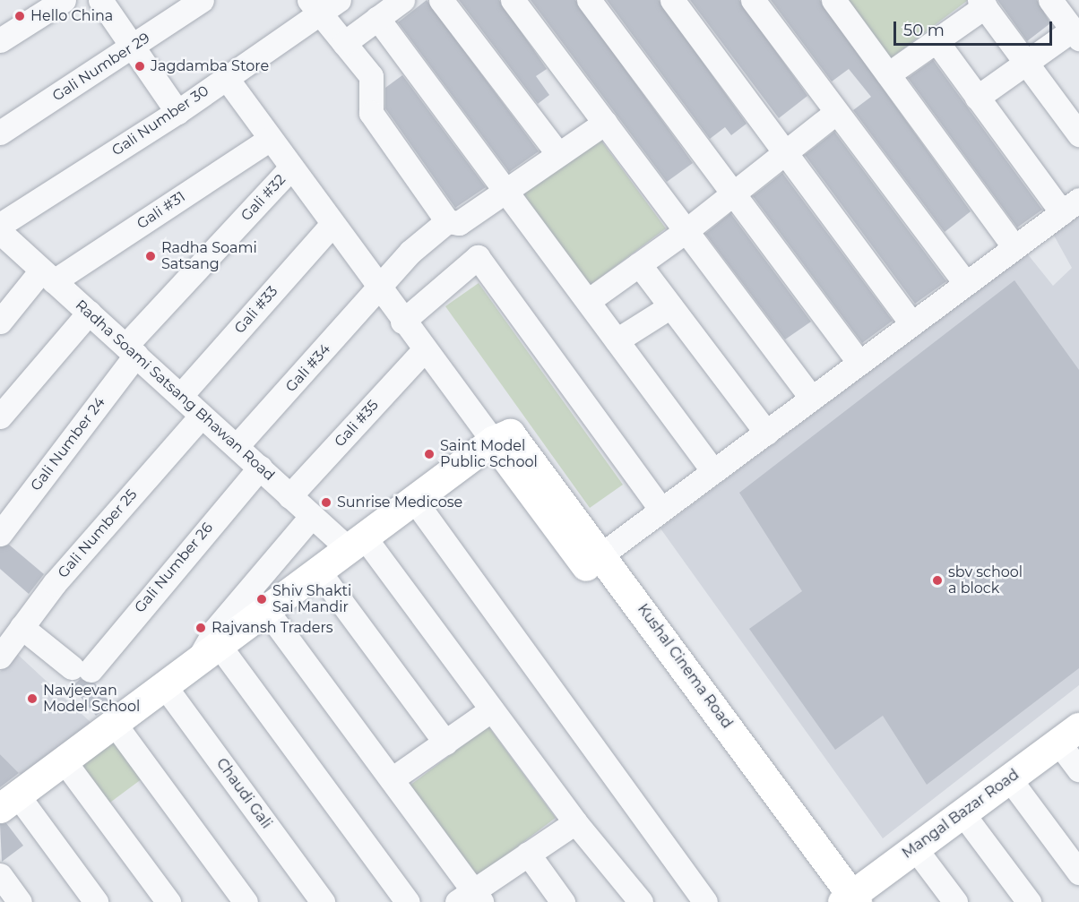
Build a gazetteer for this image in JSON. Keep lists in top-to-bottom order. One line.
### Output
{"streets":{"street":["Gali Number 29","Gali Number 30","Gali #32","Gali #31","Gali #33","Gali #34","Radha Soami Satsang Bhawan Road","Gali #35","Gali Number 24","Gali Number 25","Gali Number 26","Kushal Cinema Road","Chaudi Gali","Mangal Bazar Road"]},"crossings":[["Gali #32","Radha Soami Satsang Bhawan Road"],["Gali #32","Gali Number 24"],["Gali #31","Radha Soami Satsang Bhawan Road"],["Gali #33","Radha Soami Satsang Bhawan Road"],["Gali #34","Radha Soami Satsang Bhawan Road"],["Radha Soami Satsang Bhawan Road","Gali #35"],["Radha Soami Satsang Bhawan Road","Gali Number 24"],["Radha Soami Satsang Bhawan Road","Gali Number 25"],["Radha Soami Satsang Bhawan Road","Gali Number 26"],["Gali Number 25","Gali Number 26"],["Kushal Cinema Road","Mangal Bazar Road"]],"places":["Hello China","Jagdamba Store","Radha Soami Satsang","Saint Model Public School","Sunrise Medicose","sbv school a block","Shiv Shakti Sai Mandir","Rajvansh Traders","Navjeevan Model School"],"scale_bar":"50 m"}
